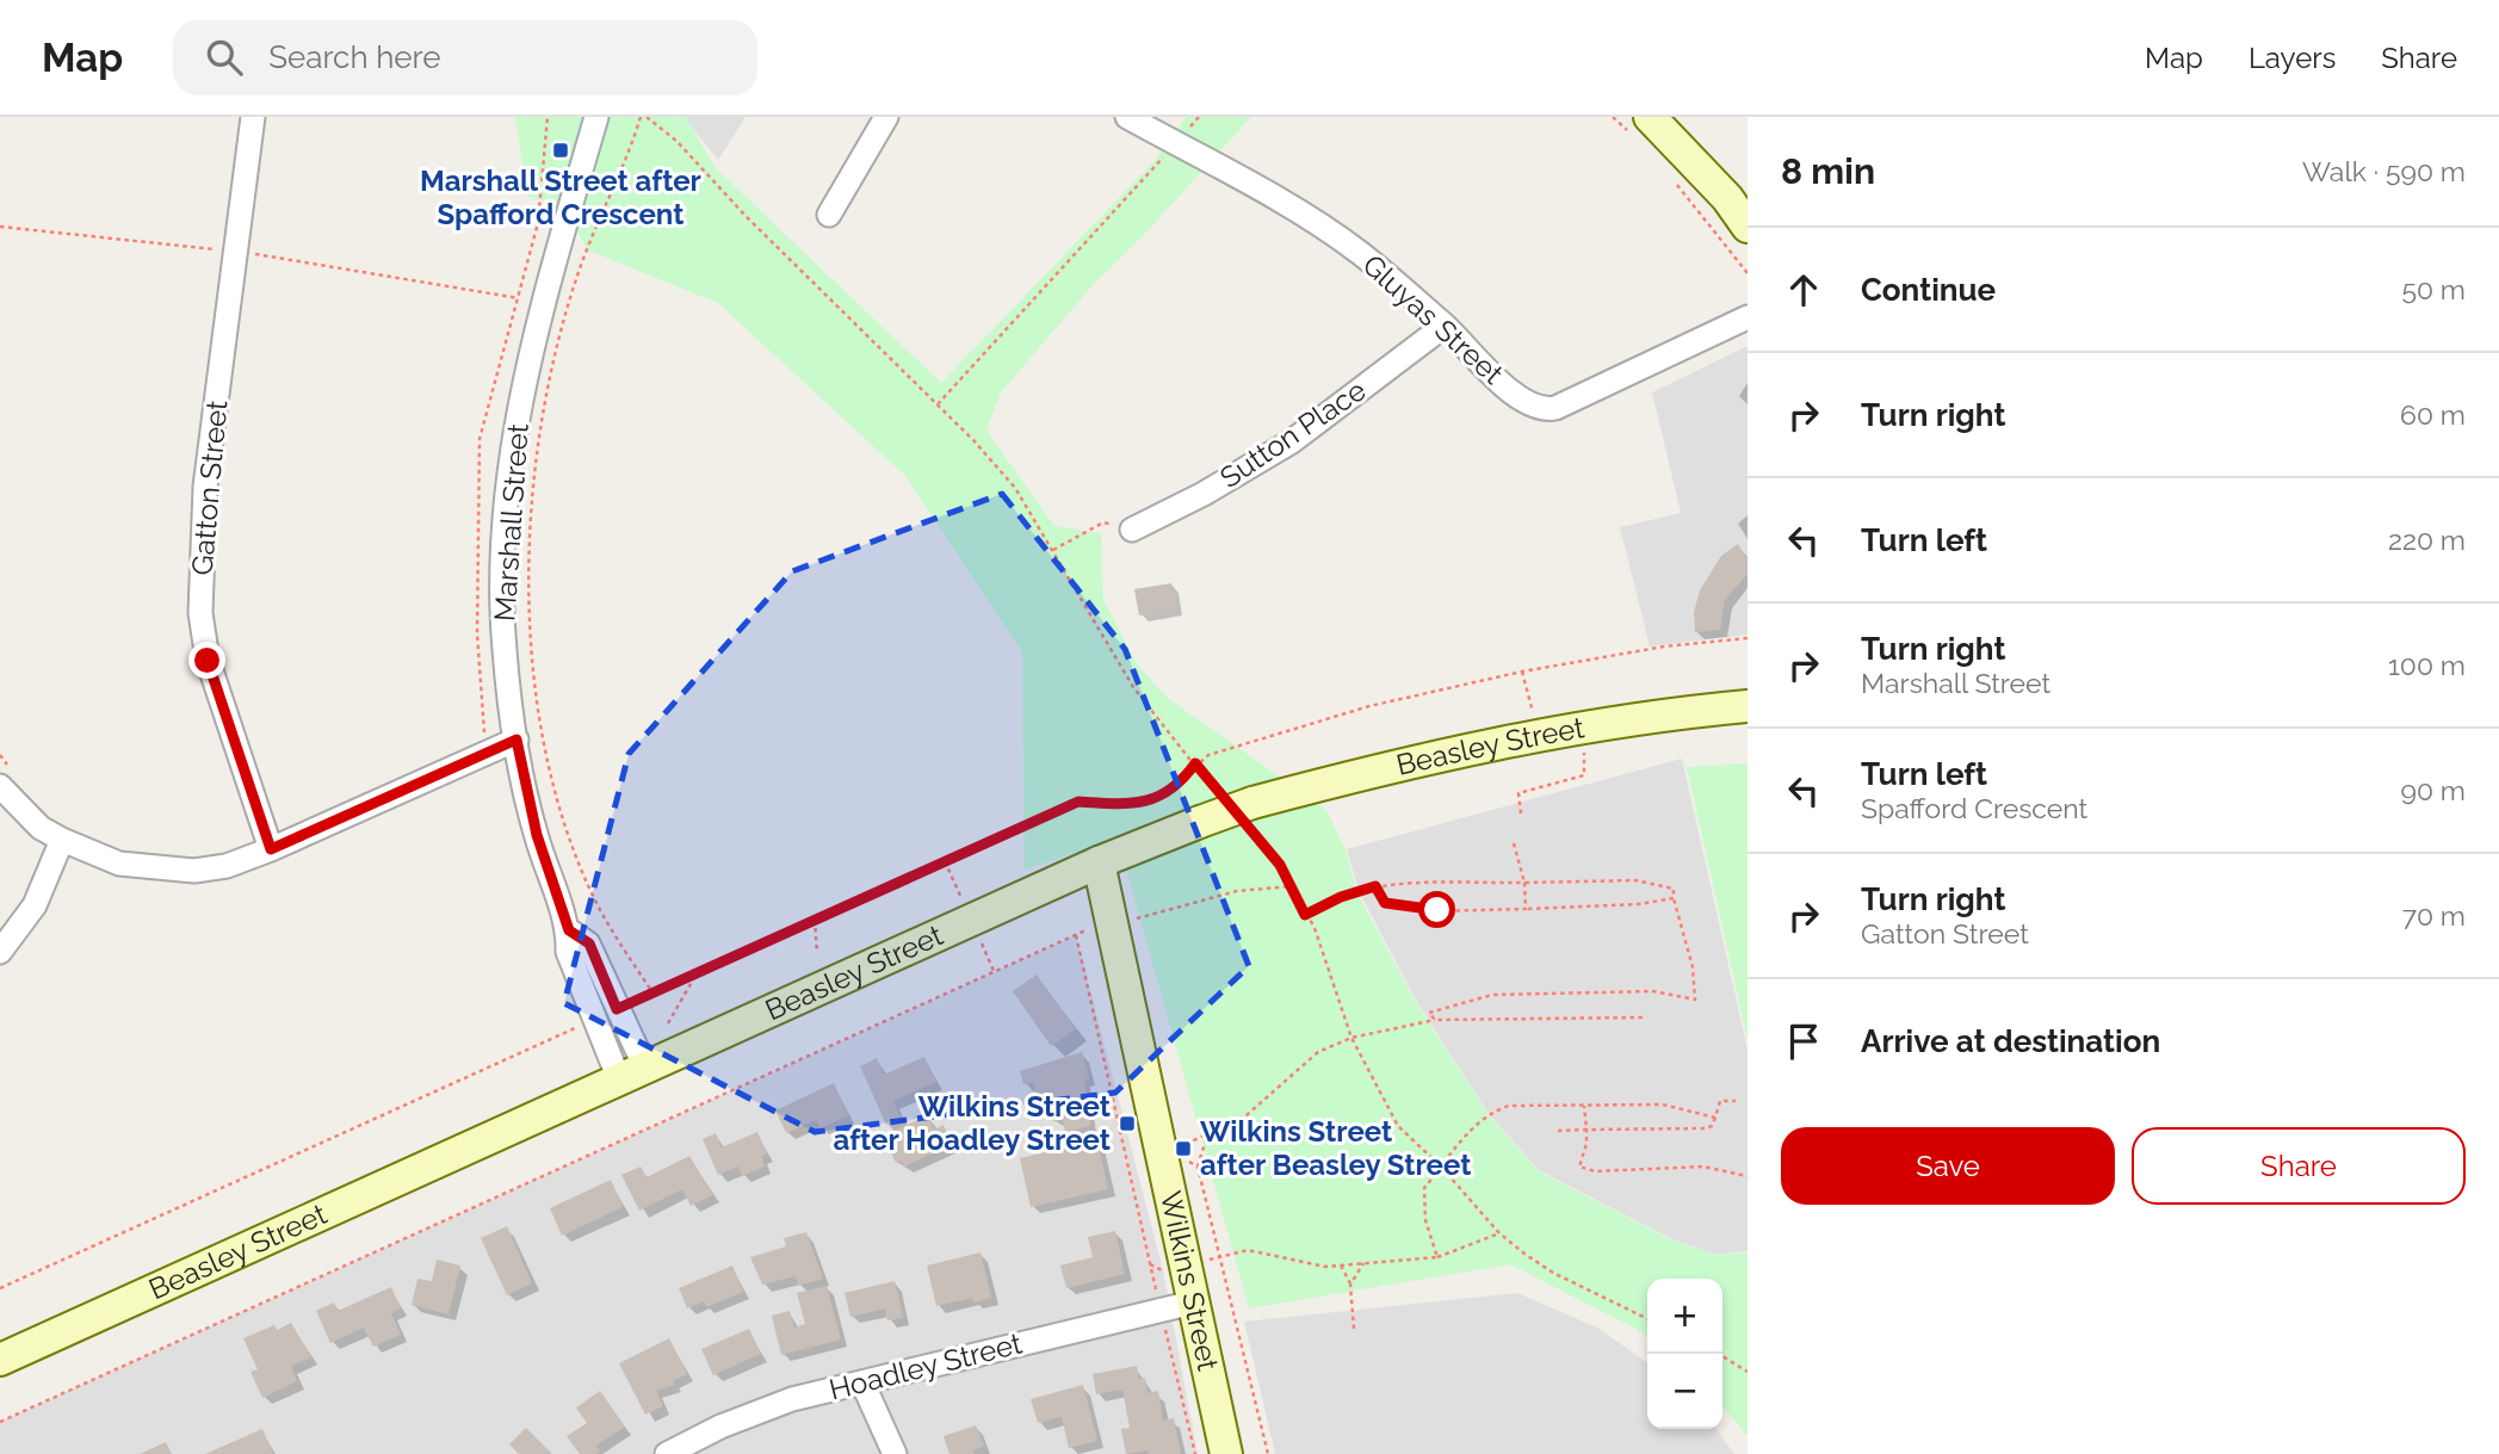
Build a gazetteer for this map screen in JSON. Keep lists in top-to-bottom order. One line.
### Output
{"streets":{"main road":["Beasley Street","Wilkins Street"],"street":["Gluyas Street","Sutton Place","Gatton Street","Marshall Street","Hoadley Street"]},"crossings":[["Gluyas Street","Sutton Place"],["Marshall Street","Beasley Street"],["Beasley Street","Wilkins Street"],["Wilkins Street","Hoadley Street"]],"places":{"transit":["Marshall Street after Spafford Crescent","Wilkins Street after Hoadley Street","Wilkins Street after Beasley Street"]},"page":{"header":"Map","search":"Search here","nav":["Map","Layers","Share"],"heading":["8 min","Walk · 590 m"],"list":[["Continue","50 m"],["Turn right","60 m"],["Turn left","220 m"],["Turn right","Marshall Street","100 m"],["Turn left","Spafford Crescent","90 m"],["Turn right","Gatton Street","70 m"],"Arrive at destination"],"buttons":["Save","Share"],"map_buttons":["+","−"]}}
